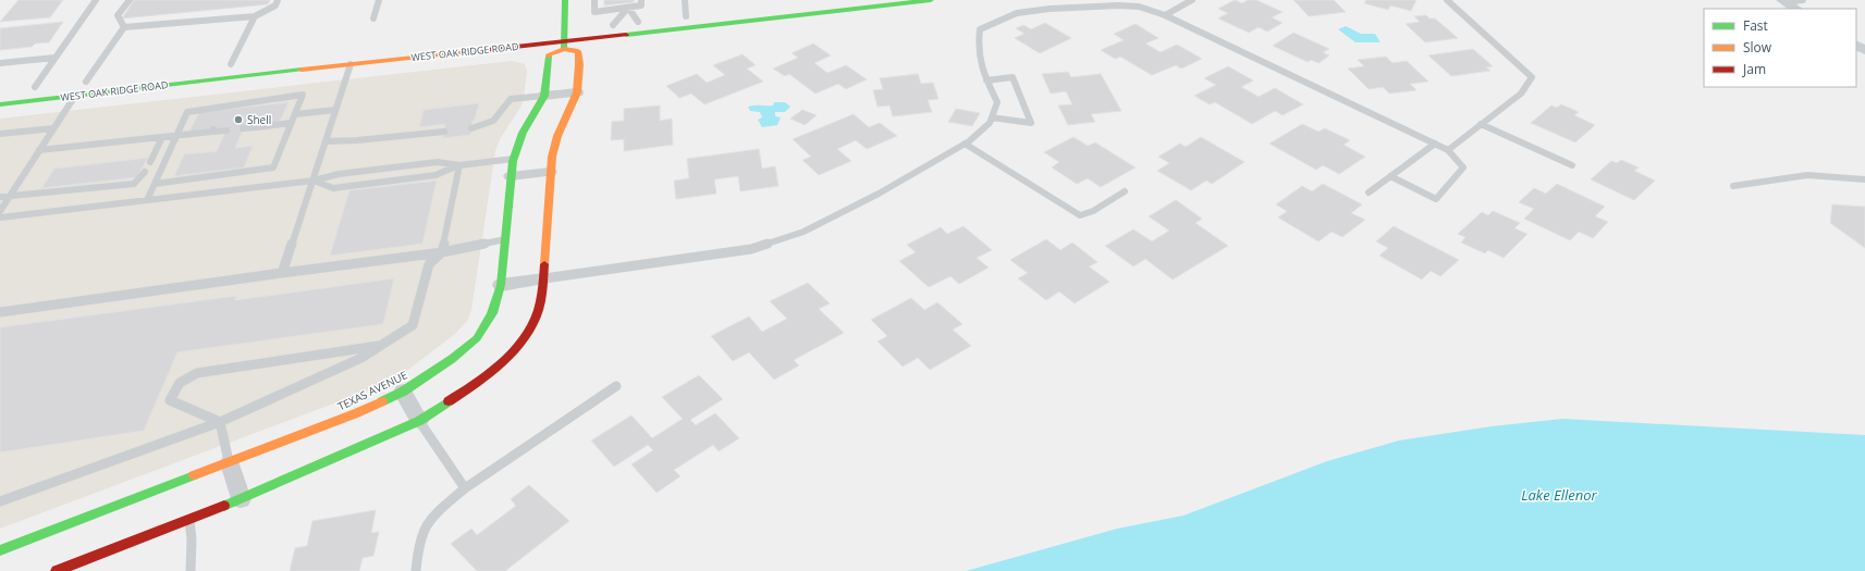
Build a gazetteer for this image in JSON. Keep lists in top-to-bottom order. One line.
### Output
{"streets":{"street":["WEST OAK RIDGE ROAD","TEXAS AVENUE"]},"crossings":[["WEST OAK RIDGE ROAD","TEXAS AVENUE"]],"water":["Lake Ellenor"],"places":["Shell"],"legend":["Fast","Slow","Jam"]}
